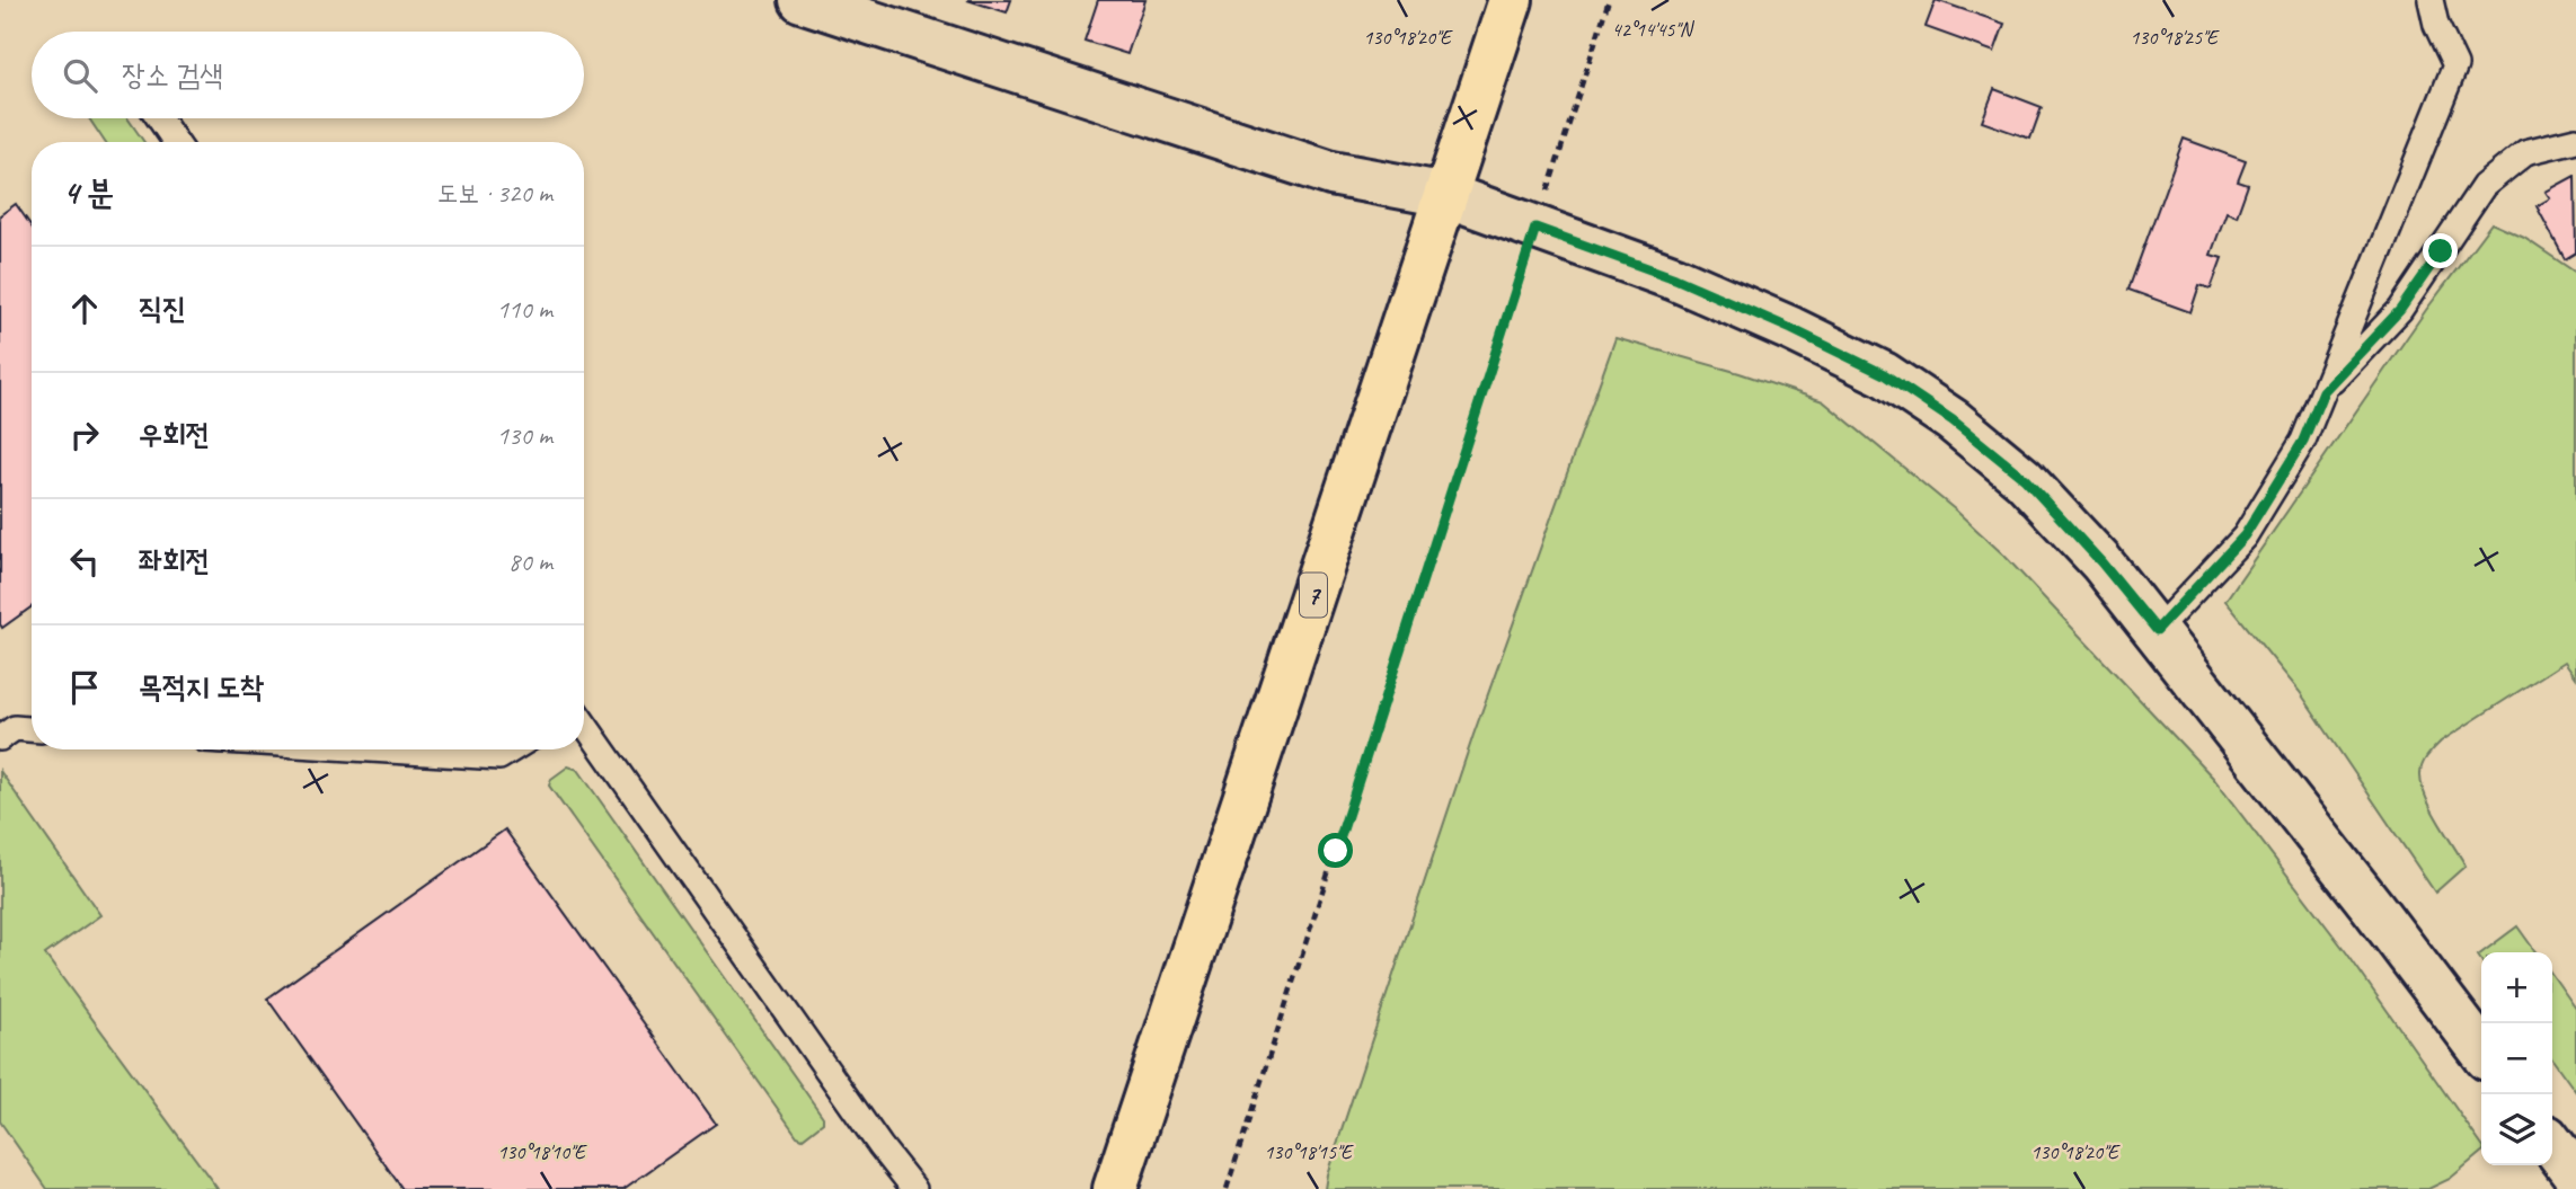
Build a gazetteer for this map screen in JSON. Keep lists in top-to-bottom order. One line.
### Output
{"streets":{"highway":["7"]},"page":{"search":"장소 검색","heading":["4 분","도보 · 320 m"],"list":[["직진","110 m"],["우회전","130 m"],["좌회전","80 m"],"목적지 도착"],"map_buttons":["+","−"]},"coordinates":["42°14'45\"N","130°18'20\"E","130°18'25\"E","130°18'10\"E","130°18'15\"E"]}
